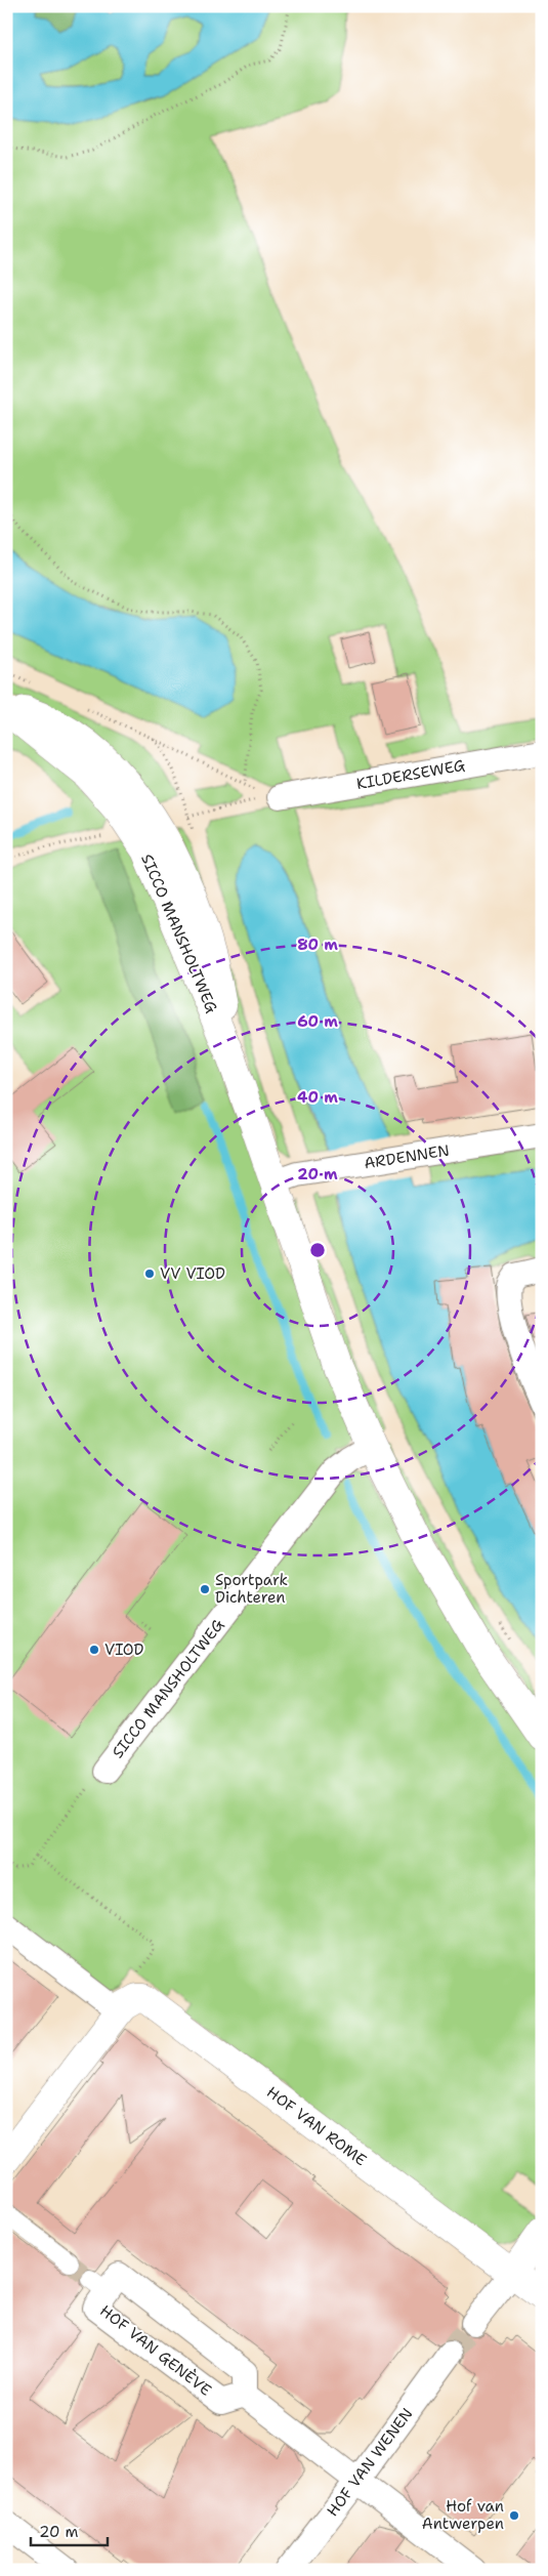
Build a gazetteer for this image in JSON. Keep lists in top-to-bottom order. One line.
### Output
{"streets":{"street":["KILDERSEWEG","SICCO MANSHOLTWEG","ARDENNEN","HOF VAN ROME","HOF VAN GENÈVE","HOF VAN WENEN"]},"crossings":[["SICCO MANSHOLTWEG","ARDENNEN"]],"places":["VV VIOD","Sportpark Dichteren","VIOD","Hof van Antwerpen"],"scale_bar":"20 m","rings":["80 m","60 m","40 m","20 m"]}
